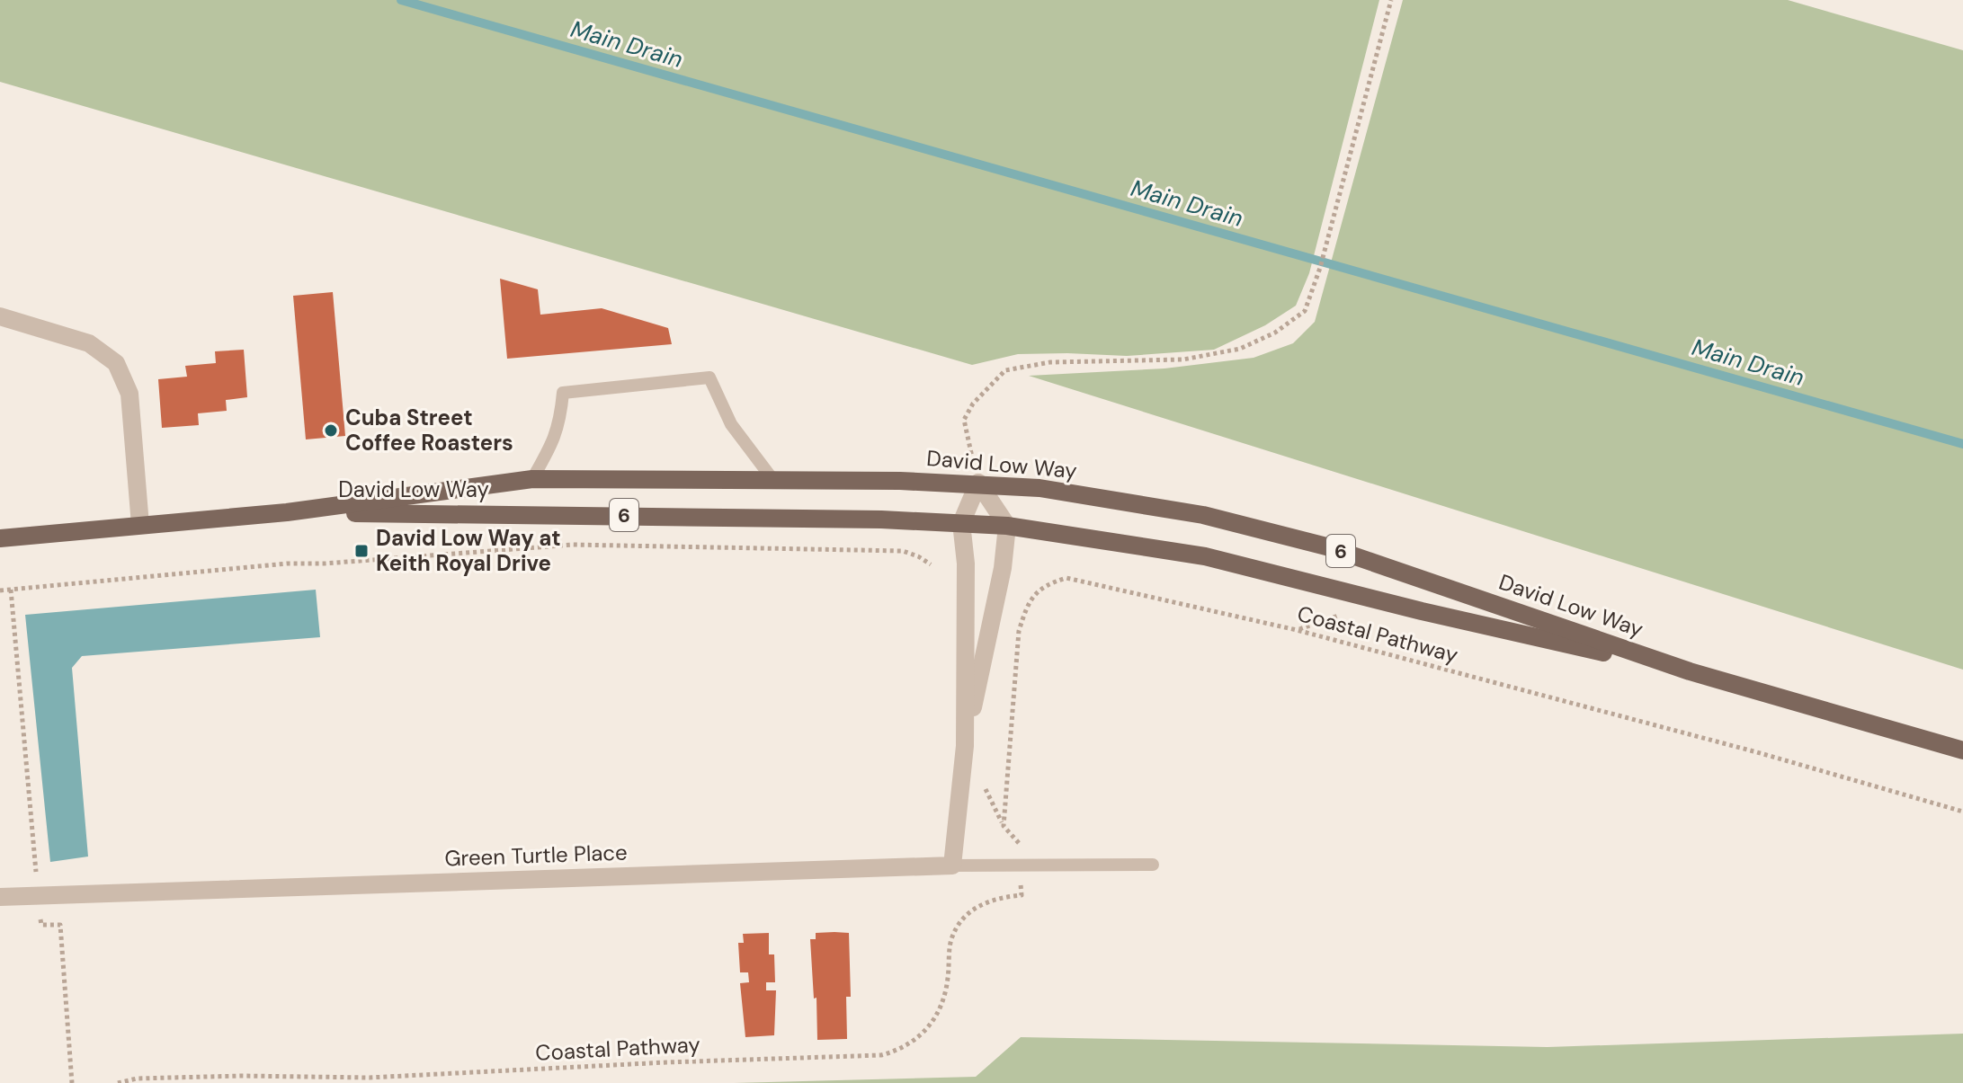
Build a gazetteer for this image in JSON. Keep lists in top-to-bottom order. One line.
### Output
{"streets":{"main road":["David Low Way","6"],"street":["Green Turtle Place"],"path":["Coastal Pathway"]},"water":["Main Drain"],"places":{"other":["Cuba Street Coffee Roasters"],"transit":["David Low Way at Keith Royal Drive"]}}
